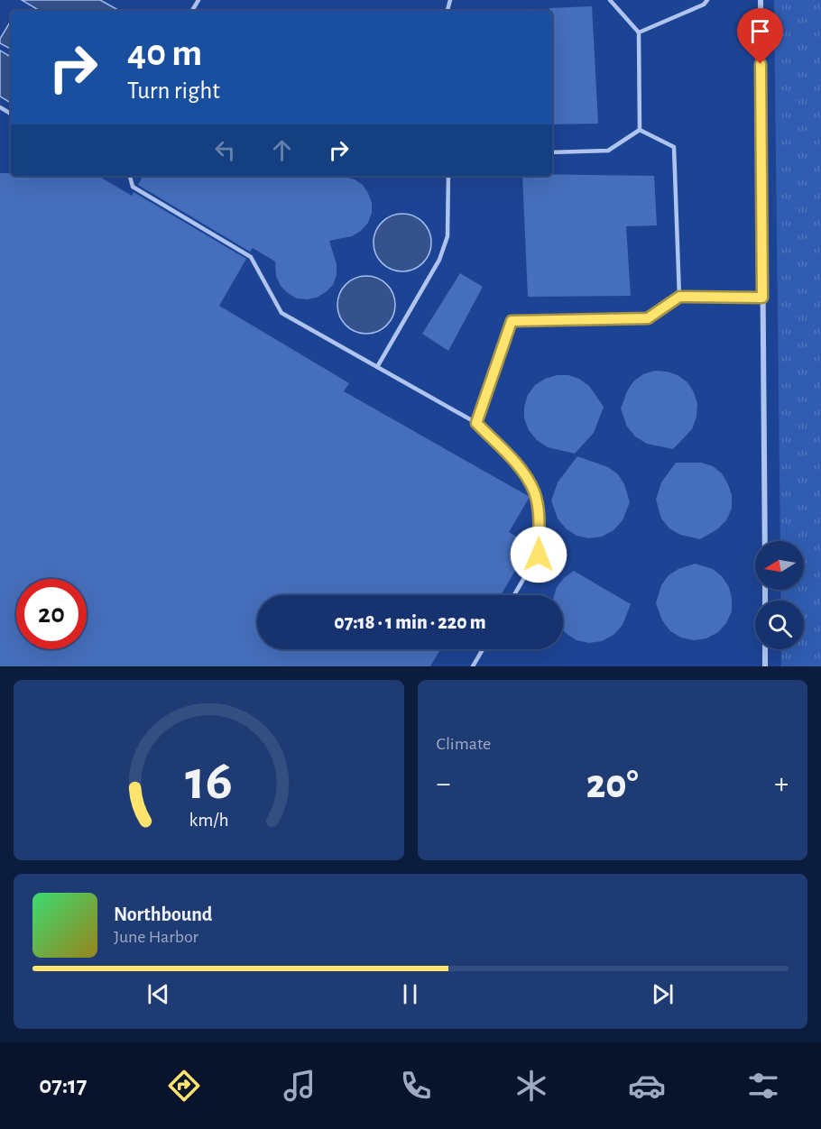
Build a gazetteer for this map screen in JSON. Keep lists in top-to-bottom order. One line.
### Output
{"north":"left","page":{"turn":["40 m","Turn right"],"limit":"20","trip":"07:18 · 1 min · 220 m","tile":"Climate","heat":["−","20°","+"],"song":["Northbound","June Harbor"],"tabs":"07:17","gauge":["16","km/h"]}}
